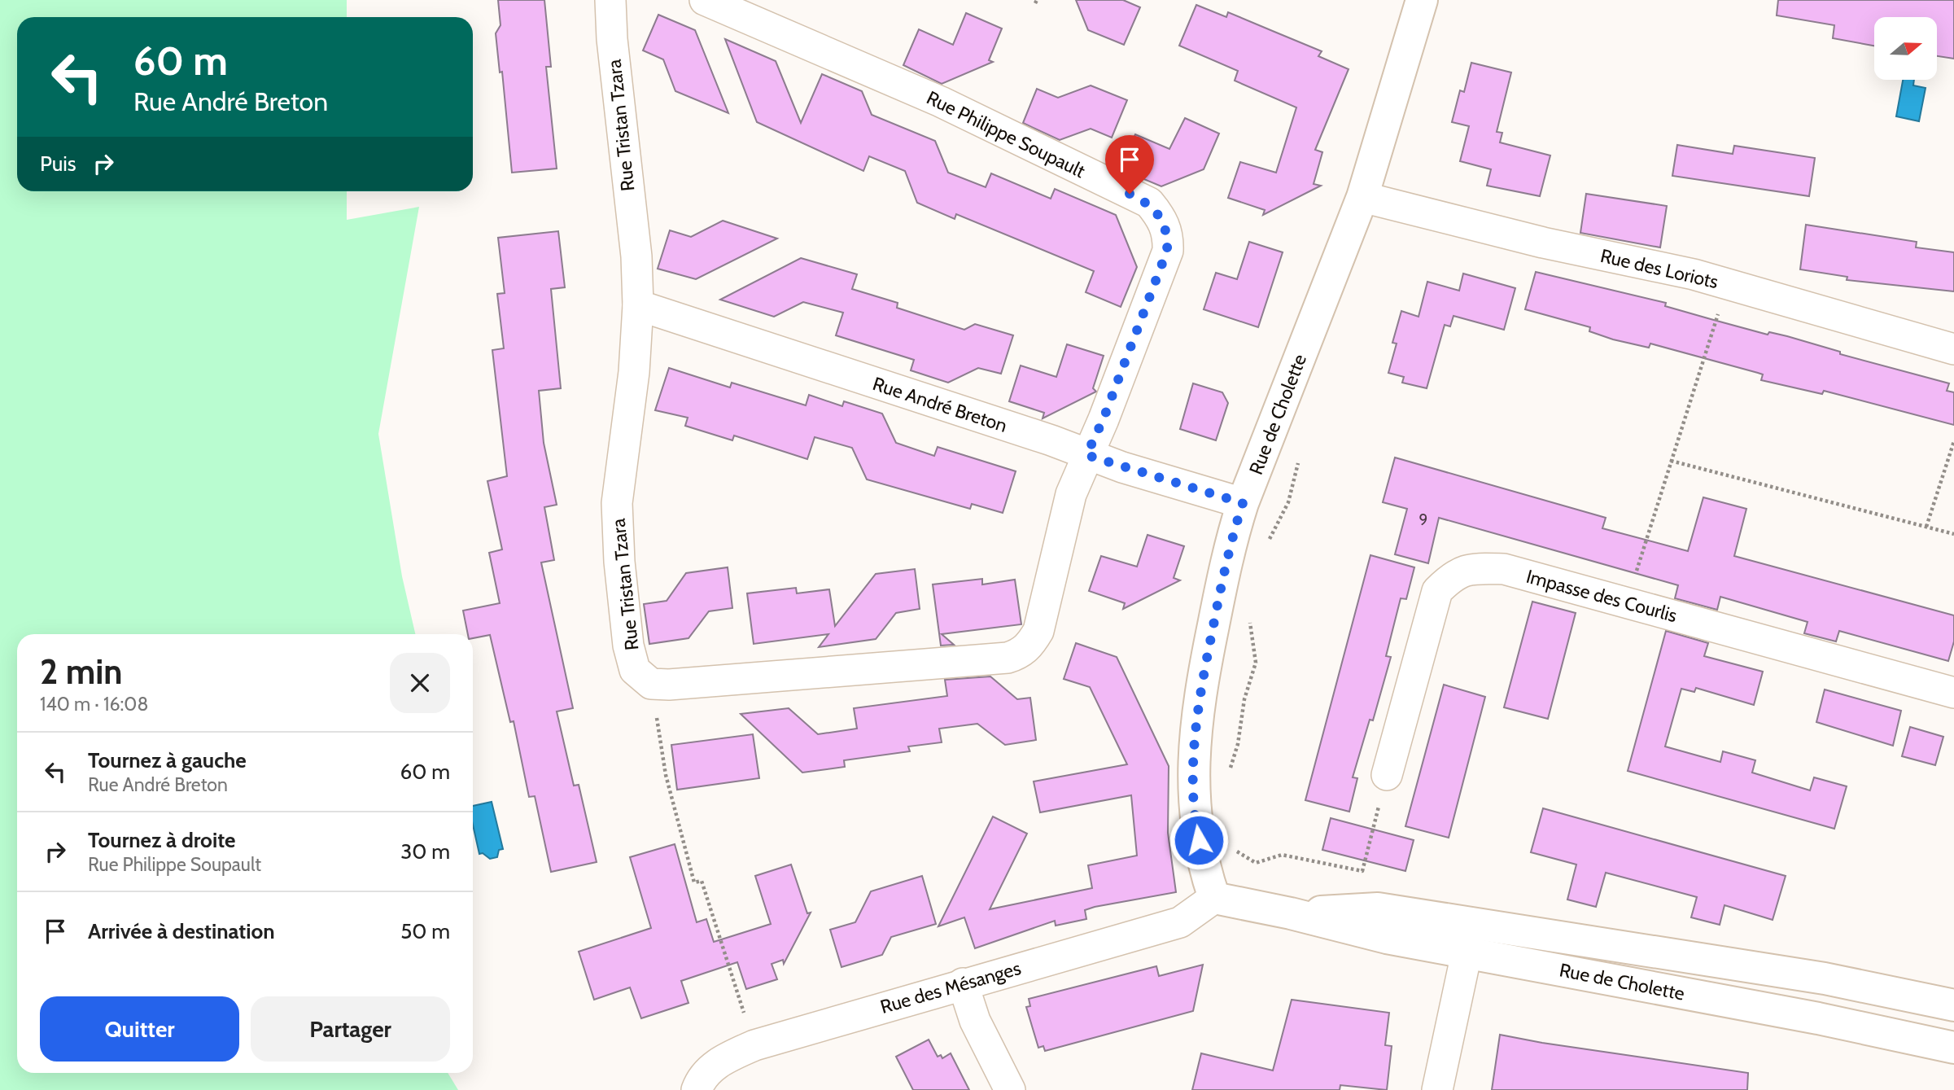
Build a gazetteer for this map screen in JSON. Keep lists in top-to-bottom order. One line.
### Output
{"streets":{"street":["Rue Tristan Tzara","Rue Philippe Soupault","Rue des Loriots","Rue André Breton","Rue de Cholette","Impasse des Courlis","Rue des Mésanges"]},"crossings":[["Rue Tristan Tzara","Rue André Breton"],["Rue Philippe Soupault","Rue André Breton"],["Rue des Loriots","Rue de Cholette"],["Rue André Breton","Rue de Cholette"],["Rue de Cholette","Rue des Mésanges"]],"house_numbers":["9"],"north":"right","page":{"turn":["60 m","Rue André Breton"],"then":"Puis","heading":["2 min","140 m · 16:08"],"list":[{"name":"Tournez à gauche","note":"Rue André Breton","value":"60 m"},{"name":"Tournez à droite","note":"Rue Philippe Soupault","value":"30 m"},{"name":"Arrivée à destination","value":"50 m"}],"buttons":["Quitter","Partager"]}}
